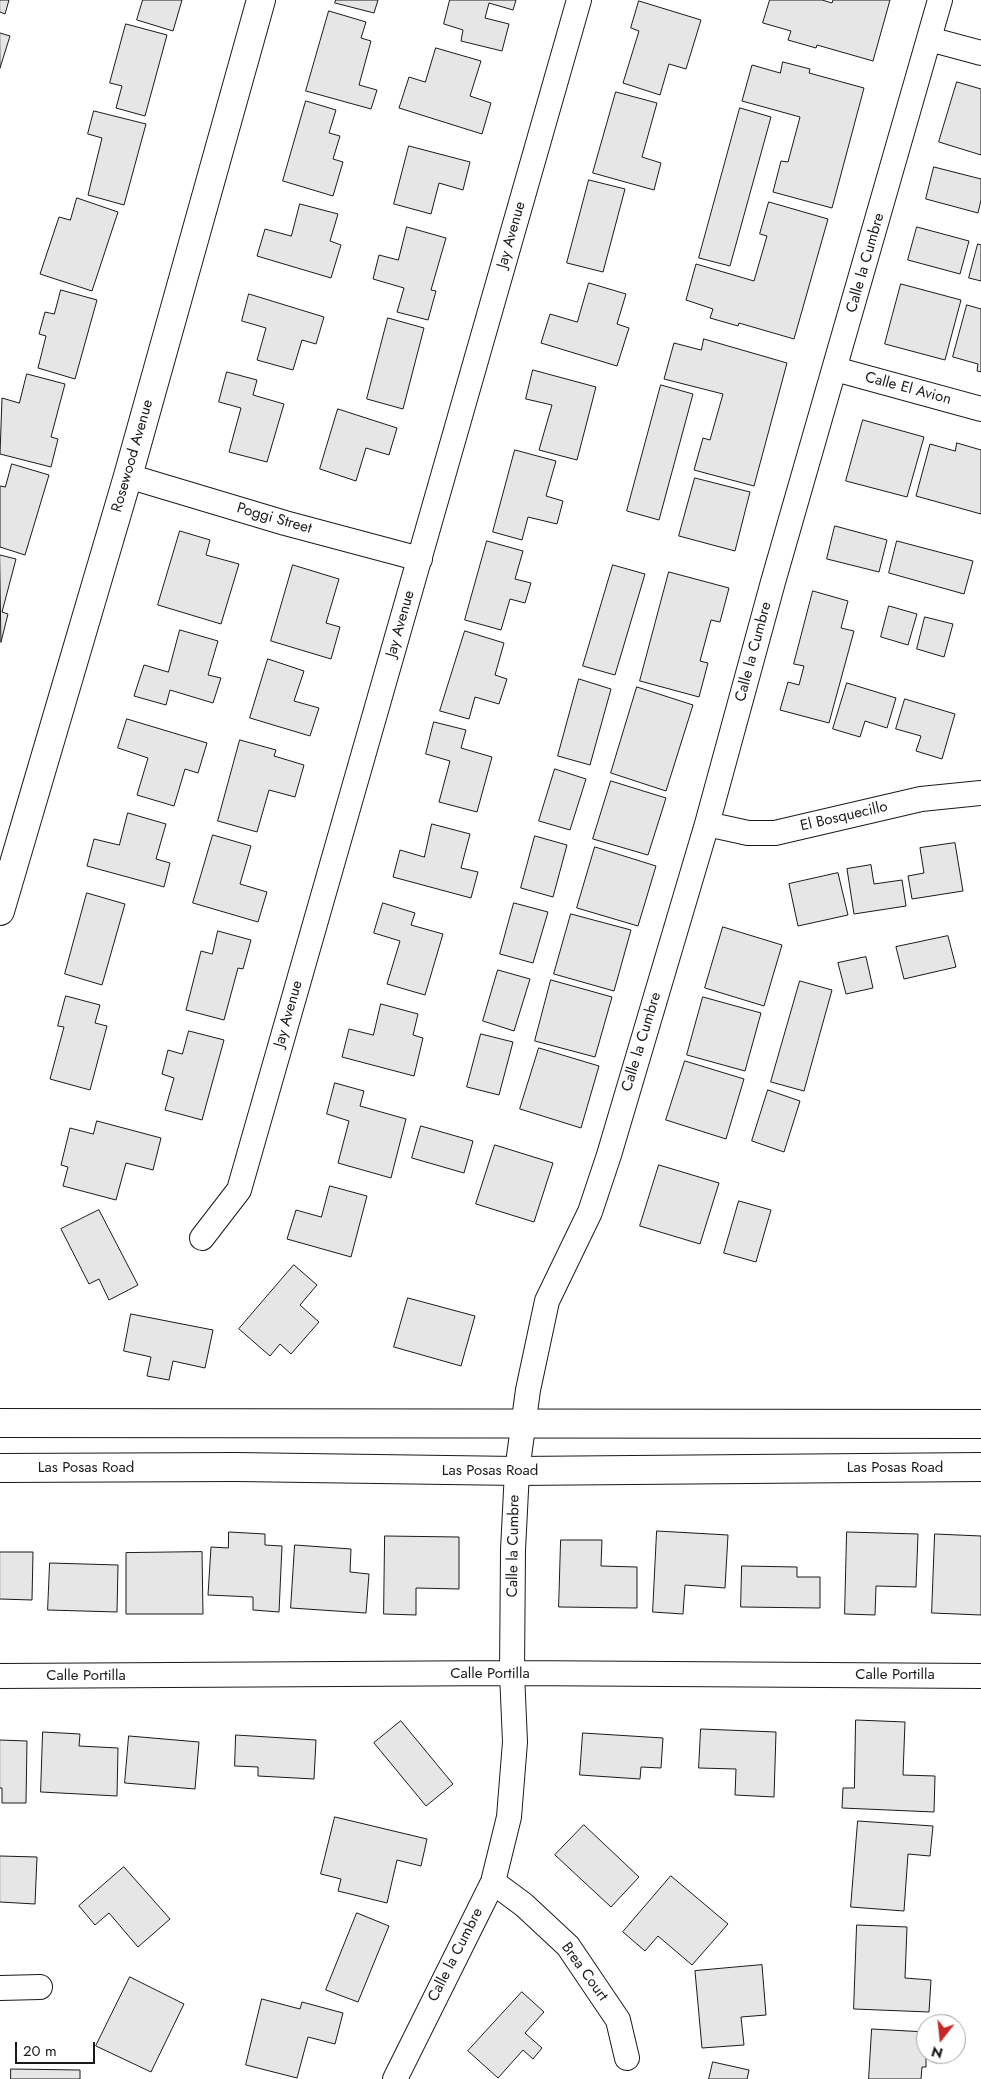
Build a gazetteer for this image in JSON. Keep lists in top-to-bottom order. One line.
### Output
{"streets":{"main road":["Rosewood Avenue","Las Posas Road"],"street":["Jay Avenue","Calle la Cumbre","Calle El Avion","Poggi Street","El Bosquecillo","Calle Portilla","Brea Court"]},"crossings":[["Jay Avenue","Poggi Street"],["Calle la Cumbre","Calle El Avion"],["Calle la Cumbre","El Bosquecillo"],["Calle la Cumbre","Las Posas Road"],["Calle la Cumbre","Calle Portilla"],["Calle la Cumbre","Brea Court"],["Rosewood Avenue","Poggi Street"]],"scale_bar":"20 m","north":"bottom"}
